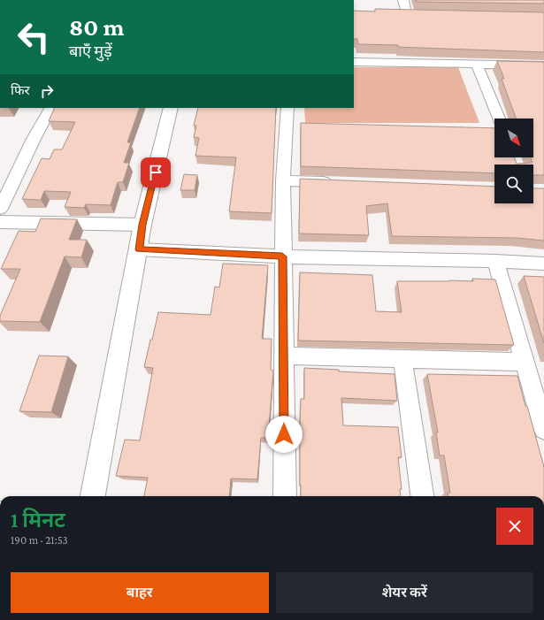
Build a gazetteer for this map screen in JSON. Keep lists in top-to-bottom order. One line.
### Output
{"north":"bottom right","page":{"turn":["80 m","बाएँ मुड़ें"],"then":"फिर","heading":["1 मिनट","190 m · 21:53"],"buttons":["बाहर","शेयर करें"]}}
